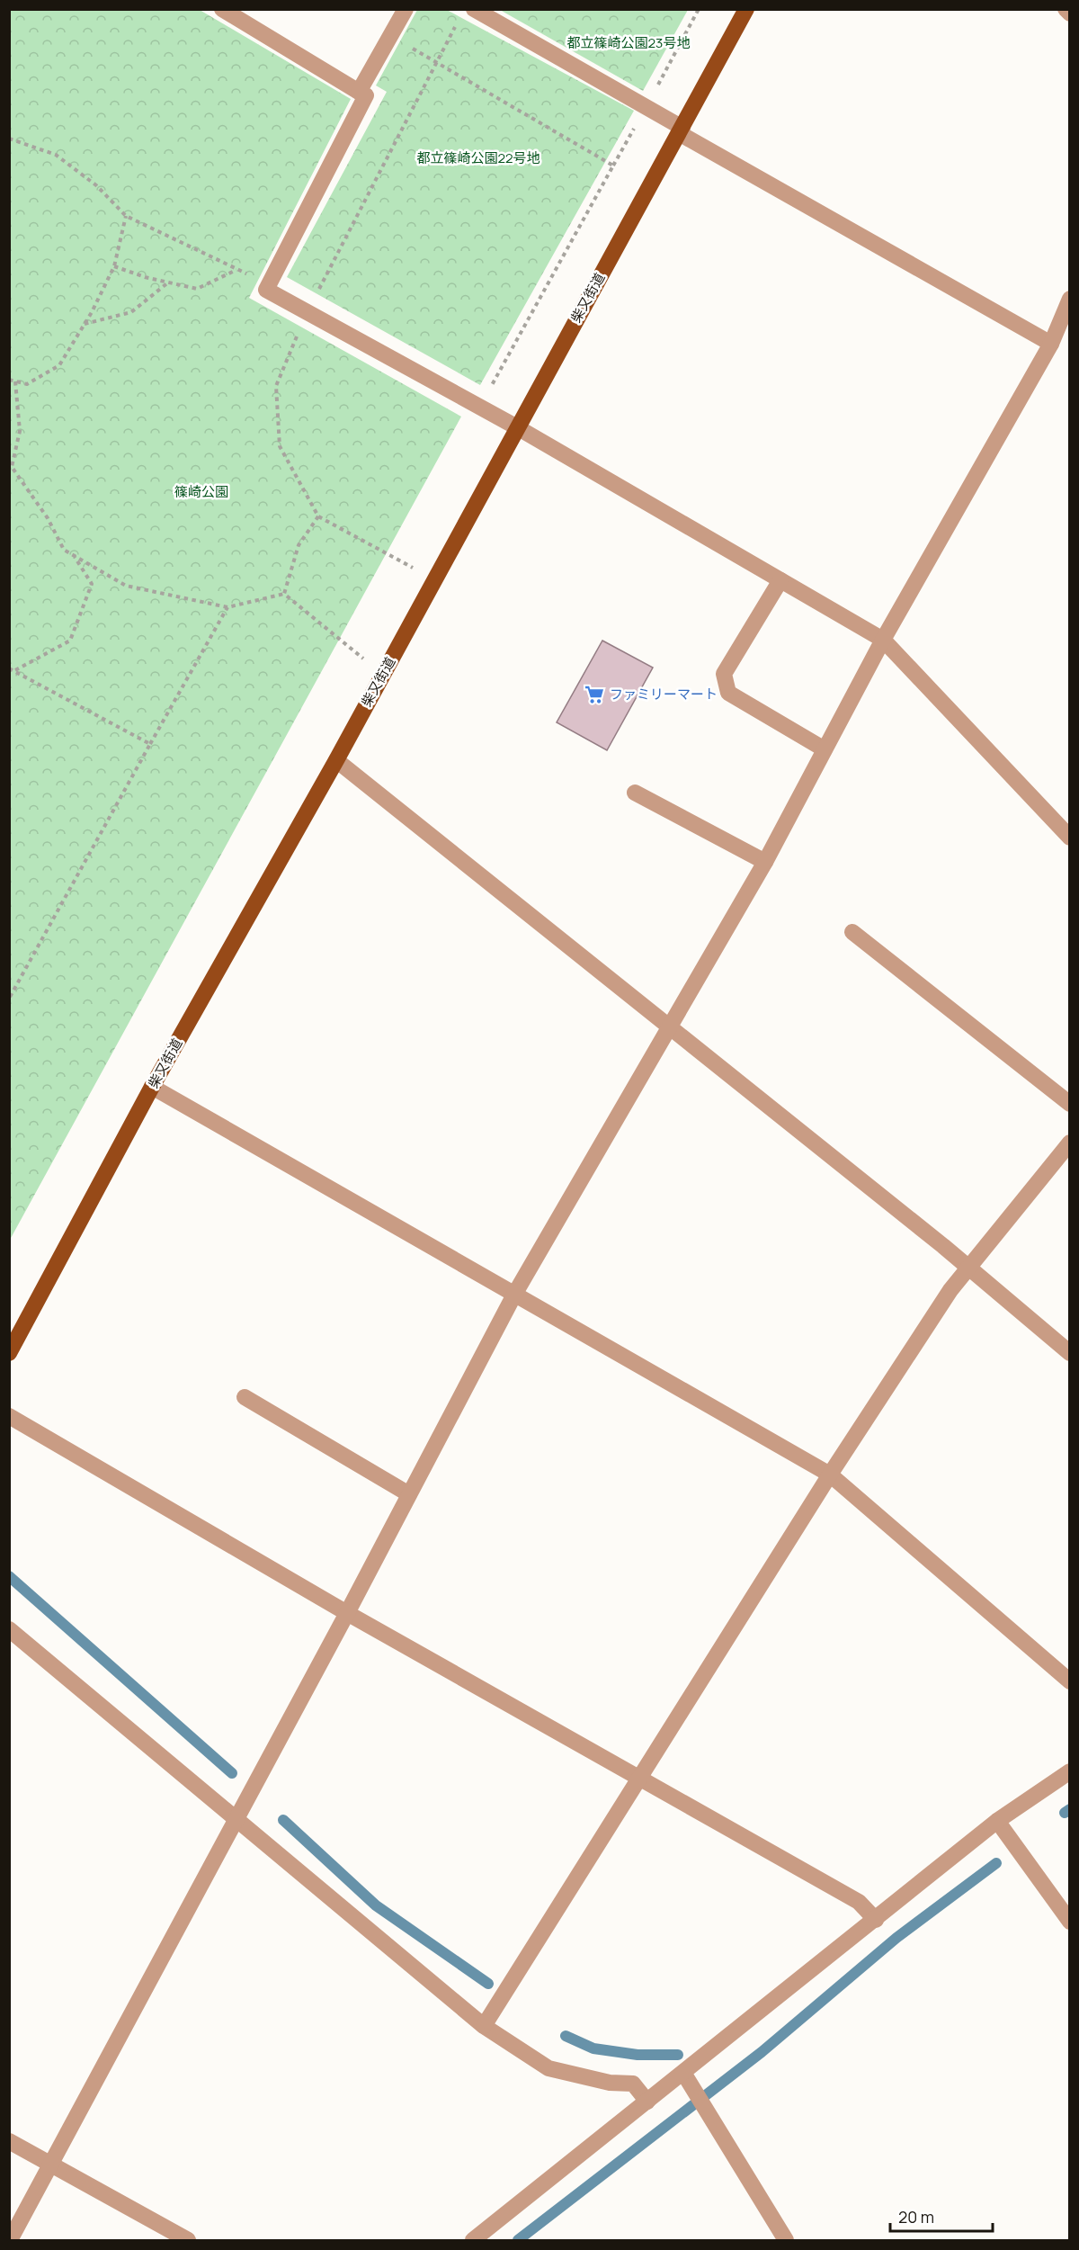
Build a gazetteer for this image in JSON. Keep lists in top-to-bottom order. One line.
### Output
{"streets":{"main road":["柴又街道"]},"parks":["都立篠崎公園23号地","都立篠崎公園22号地","篠崎公園"],"places":{"supermarket":["ファミリーマート"]},"scale_bar":"20 m"}
